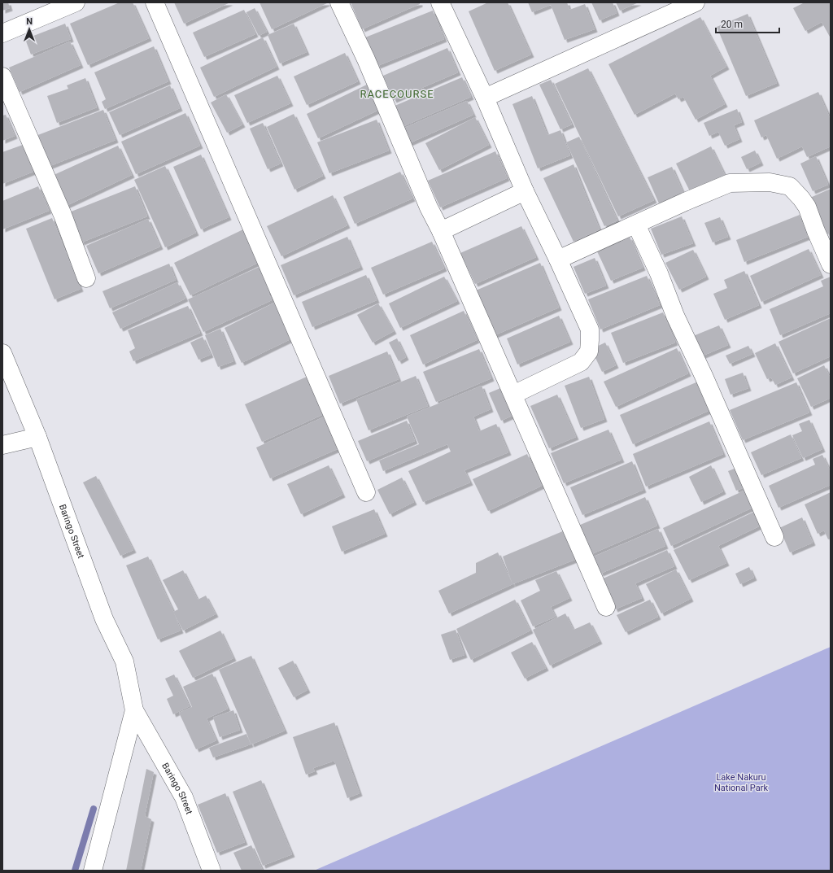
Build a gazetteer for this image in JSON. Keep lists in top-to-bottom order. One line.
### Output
{"streets":{"street":["Baringo Street"]},"districts":["RACECOURSE"],"parks":["Lake Nakuru National Park"],"scale_bar":"20 m","north":"top"}
